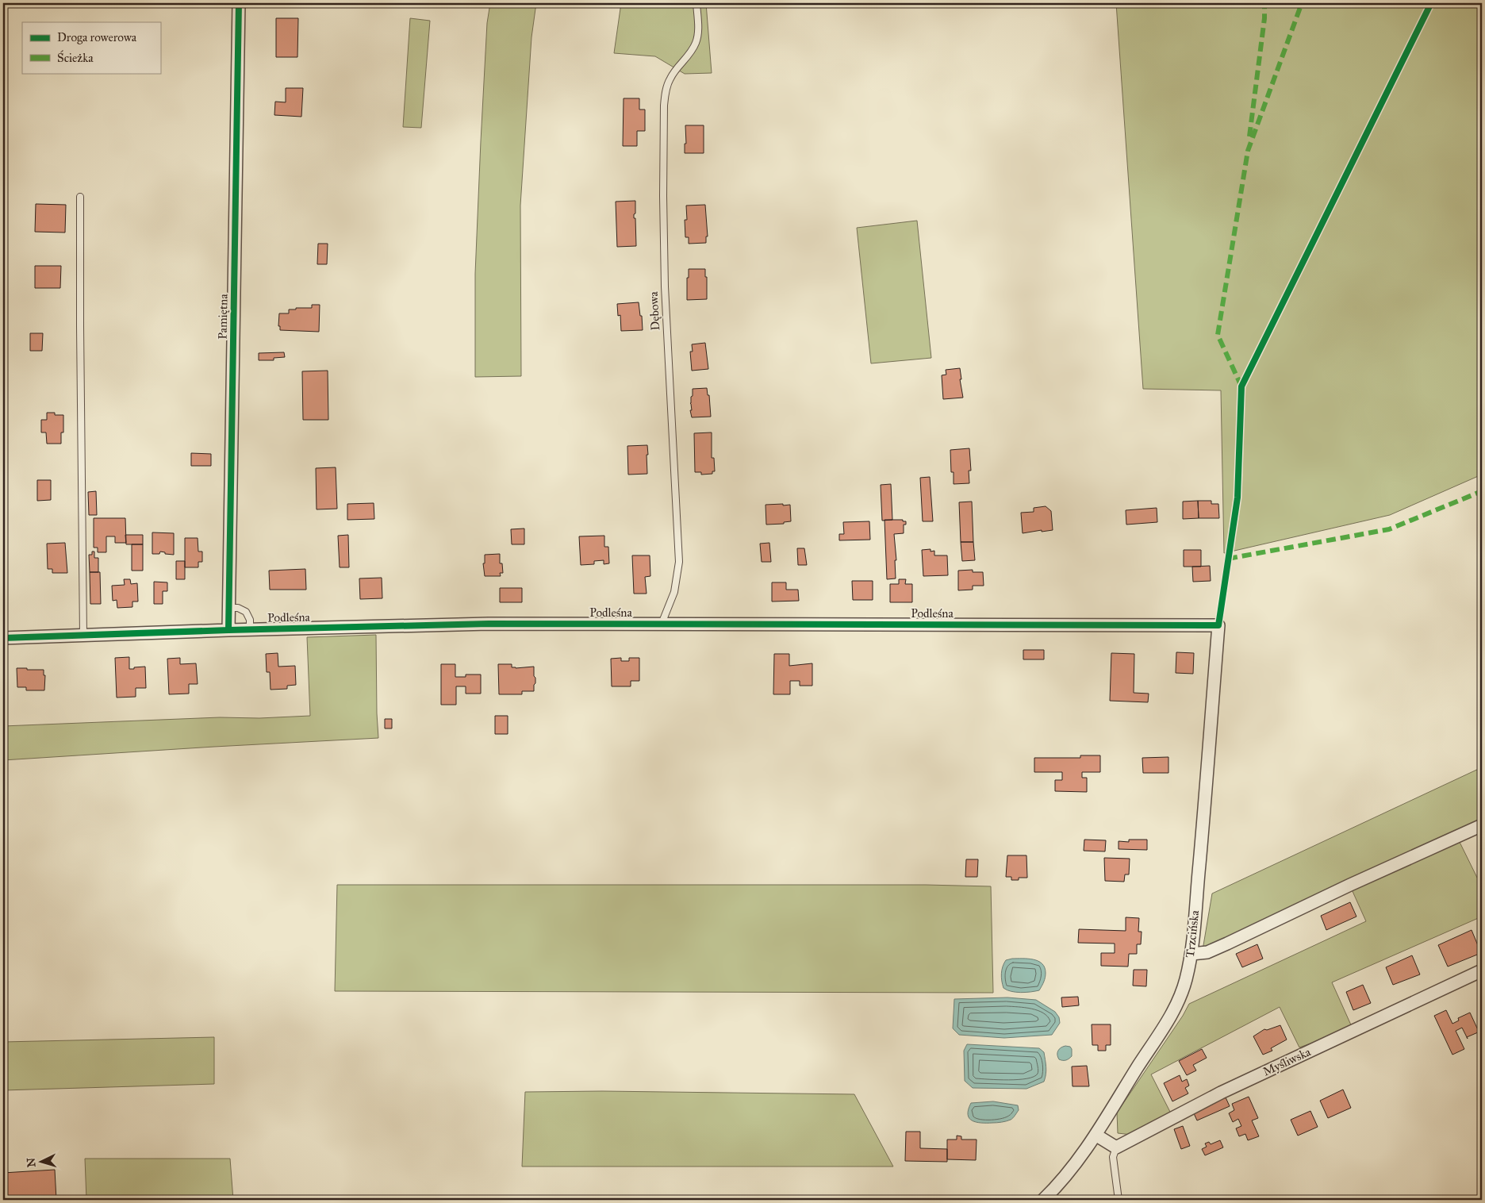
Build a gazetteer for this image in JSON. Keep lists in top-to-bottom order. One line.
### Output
{"streets":{"street":["Pamiętna","Podleśna","Trzcińska","Myśliwska"],"lane":["Dębowa"]},"crossings":[["Dębowa","Podleśna"],["Pamiętna","Podleśna"],["Podleśna","Trzcińska"]],"legend":["Droga rowerowa","Ścieżka"],"north":"left"}
